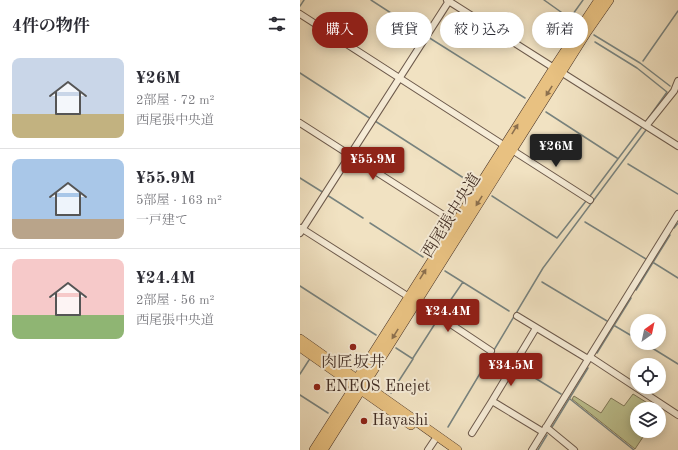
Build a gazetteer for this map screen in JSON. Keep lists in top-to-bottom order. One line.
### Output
{"streets":{"main road":["西尾張中央道"]},"places":["肉匠坂井","ENEOS Enejet","Hayashi"],"north":"top right","page":{"heading":"4件の物件","chip":["購入","賃貸","絞り込み","新着"],"list":[{"name":"¥26M","note":"2部屋 · 72 m² · 西尾張中央道"},{"name":"¥55.9M","note":"5部屋 · 163 m² · 一戸建て"},{"name":"¥24.4M","note":"2部屋 · 56 m² · 西尾張中央道"}],"price":["¥26M","¥55.9M","¥24.4M","¥34.5M"]}}
